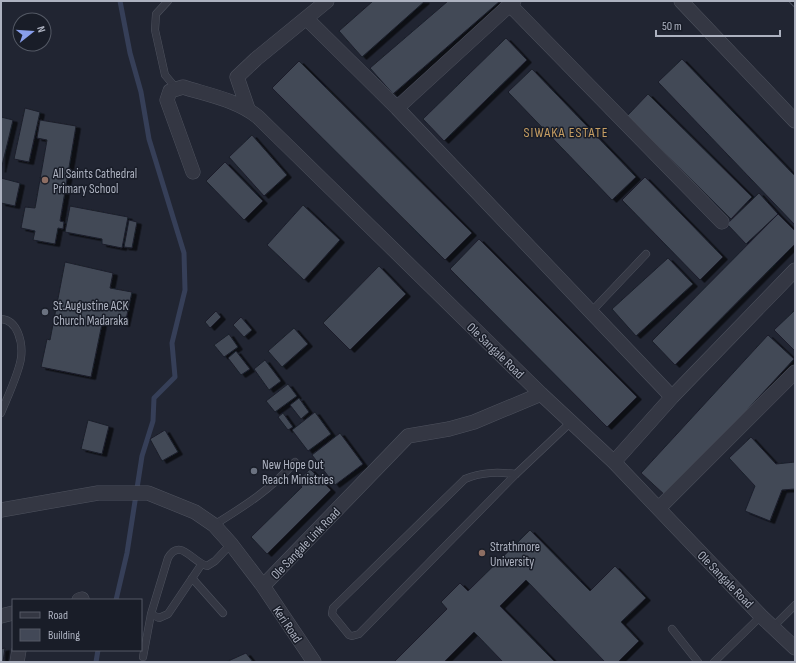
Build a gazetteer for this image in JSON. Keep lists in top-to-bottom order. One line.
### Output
{"streets":{"street":["Ole Sangale Road","Ole Sangale Link Road","Keri Road"]},"crossings":[["Ole Sangale Road","Ole Sangale Link Road"],["Ole Sangale Link Road","Keri Road"]],"districts":["SIWAKA ESTATE"],"places":["All Saints Cathedral Primary School","St.Augustine ACK Church Madaraka","New Hope Out Reach Ministries","Strathmore University"],"legend":["Road","Building"],"scale_bar":"50 m","north":"right"}
